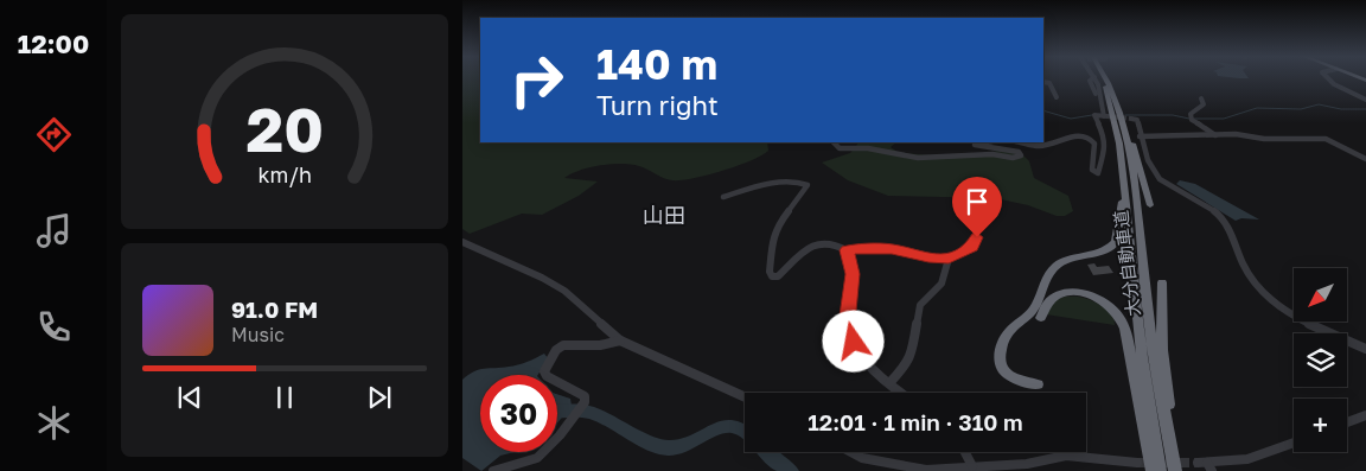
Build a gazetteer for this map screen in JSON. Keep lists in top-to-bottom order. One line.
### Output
{"streets":{"highway":["大分自動車道"]},"districts":["山田"],"north":"bottom left","page":{"tabs":"12:00","turn":["140 m","Turn right"],"map_buttons":"+","song":["91.0 FM","Music"],"limit":"30","trip":"12:01 · 1 min · 310 m","gauge":["20","km/h"]}}
